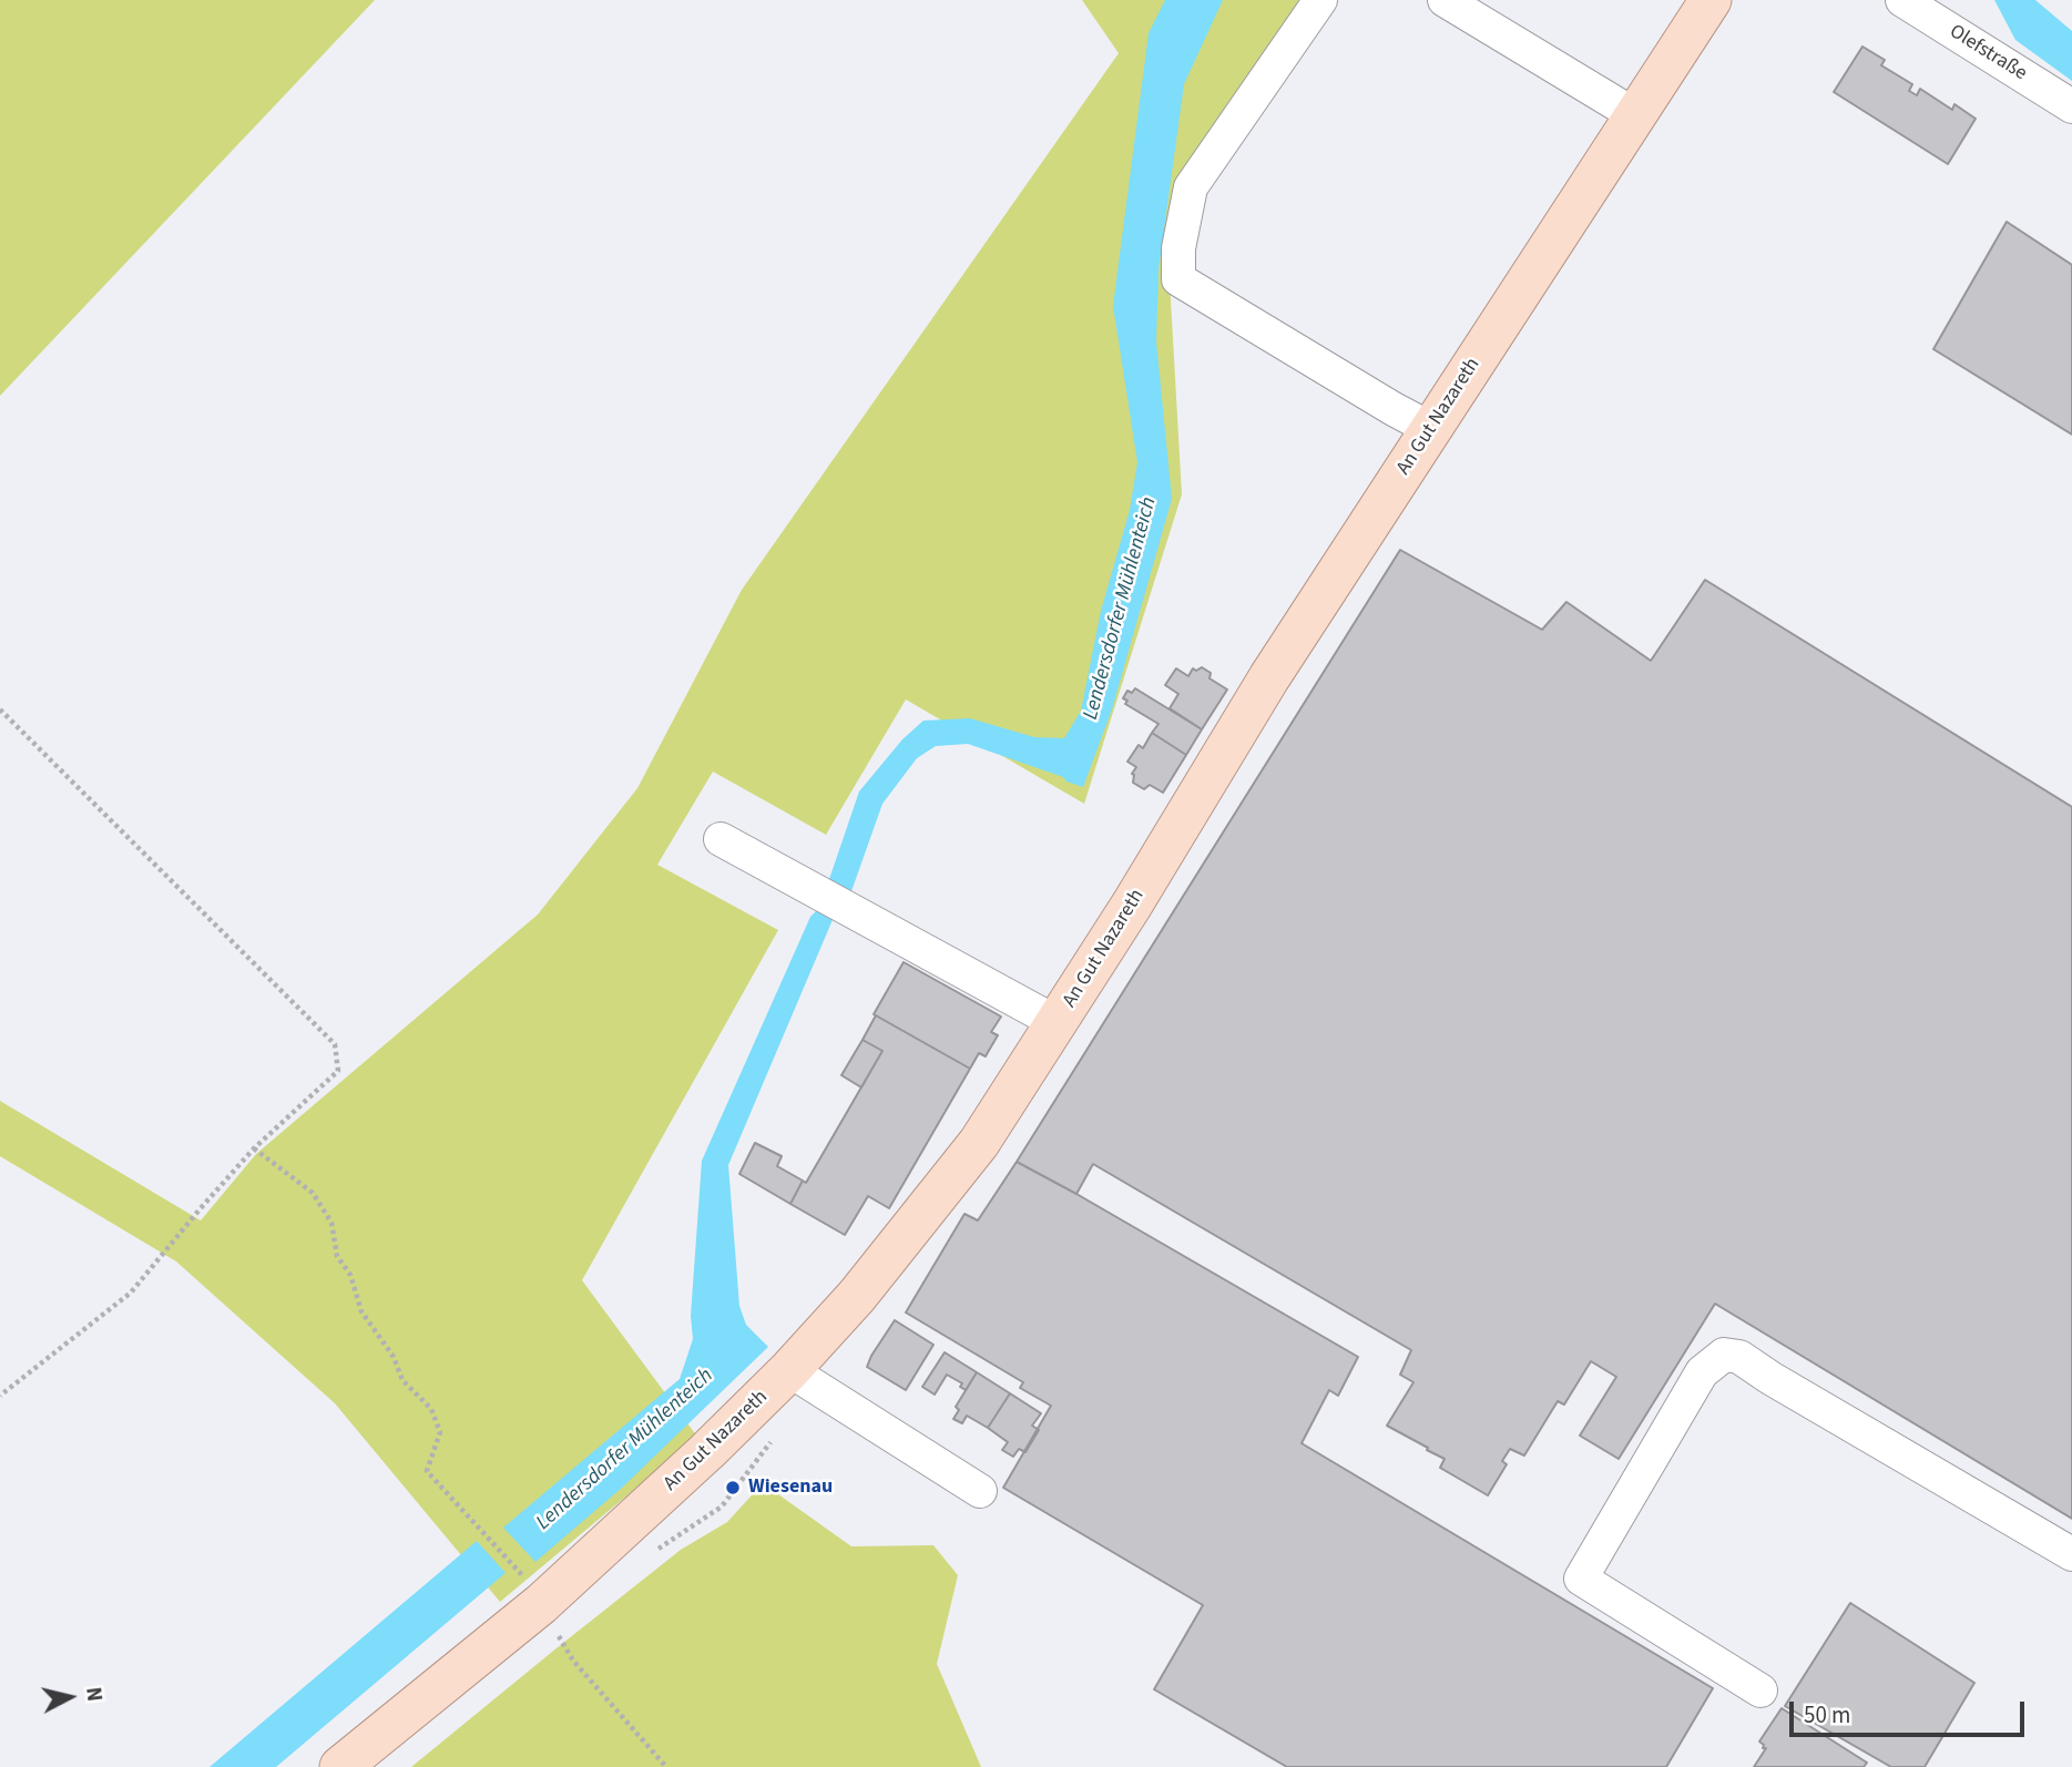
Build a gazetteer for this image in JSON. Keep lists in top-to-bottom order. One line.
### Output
{"streets":{"main road":["An Gut Nazareth"],"street":["Olefstraße"]},"water":["Lendersdorfer Mühlenteich"],"places":["Wiesenau"],"scale_bar":"50 m","north":"right"}
